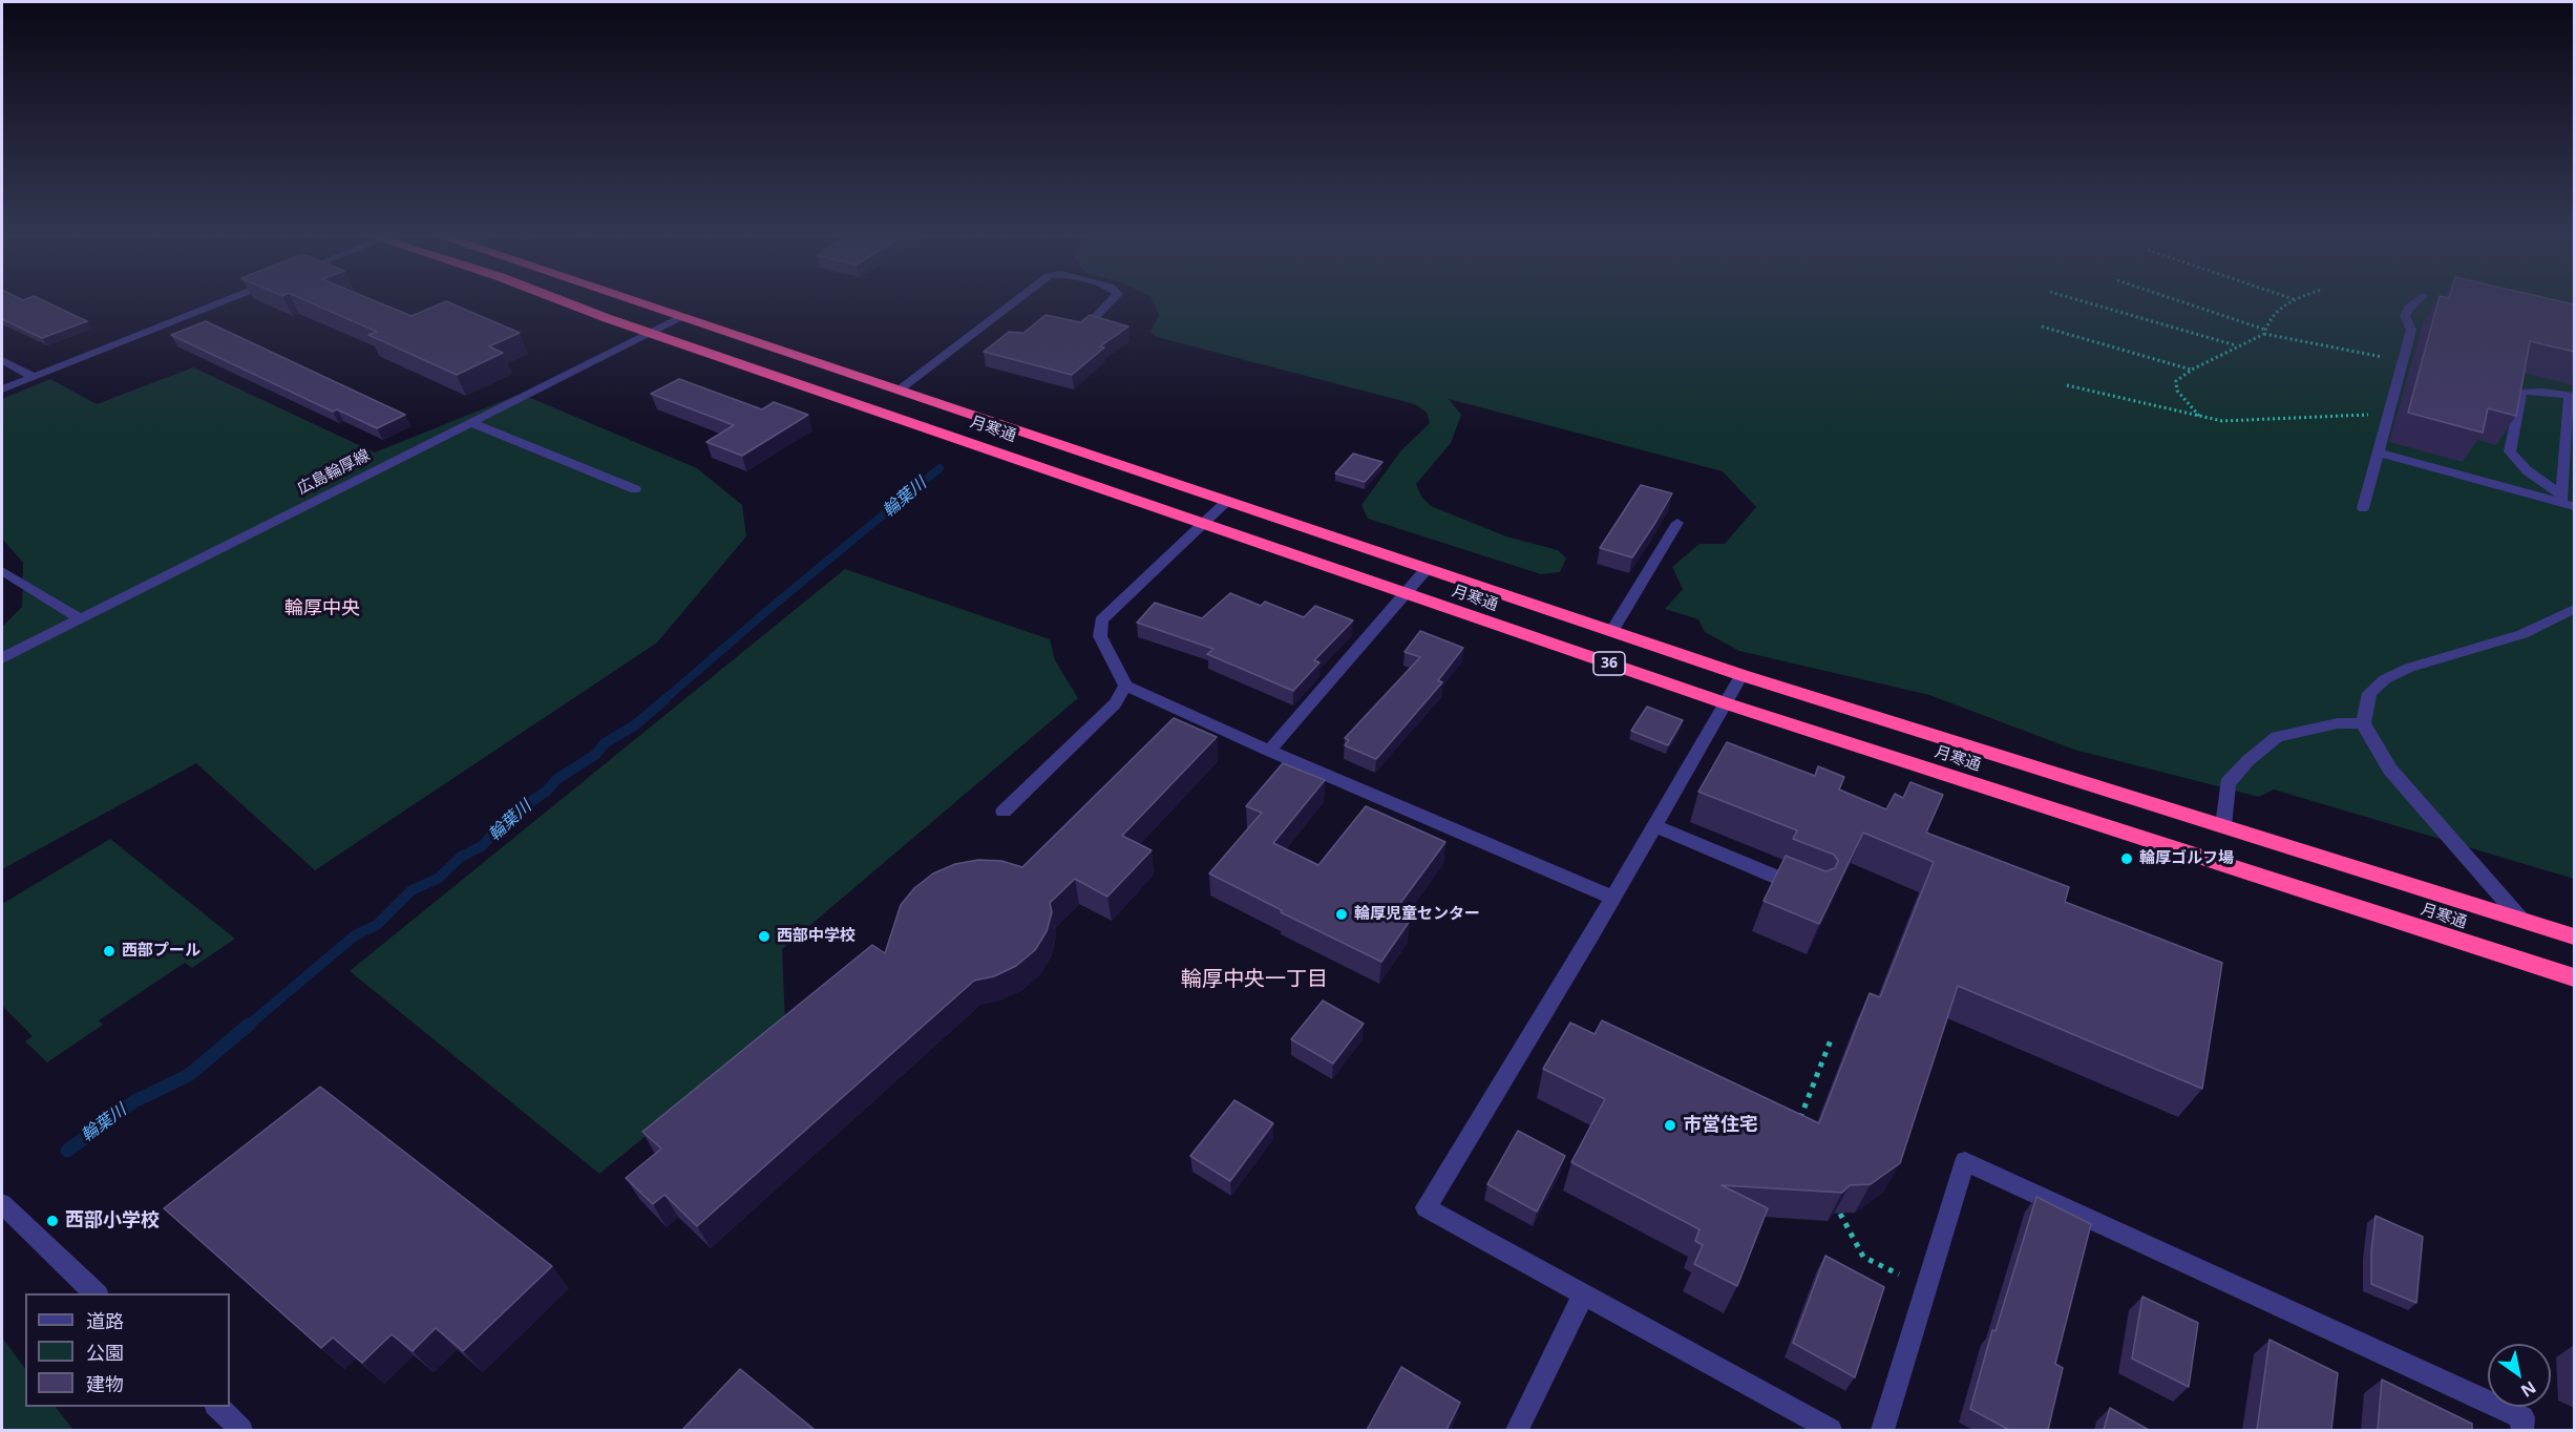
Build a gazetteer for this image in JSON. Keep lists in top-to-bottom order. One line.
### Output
{"streets":{"highway":["月寒通","36"],"street":["広島輪厚線"]},"crossings":[["月寒通","広島輪厚線"]],"districts":["輪厚中央","輪厚中央一丁目"],"water":["輪葉川"],"places":["輪厚ゴルフ場","輪厚児童センター","西部中学校","西部プール","市営住宅","西部小学校"],"legend":["道路","公園","建物"],"north":"bottom right"}
